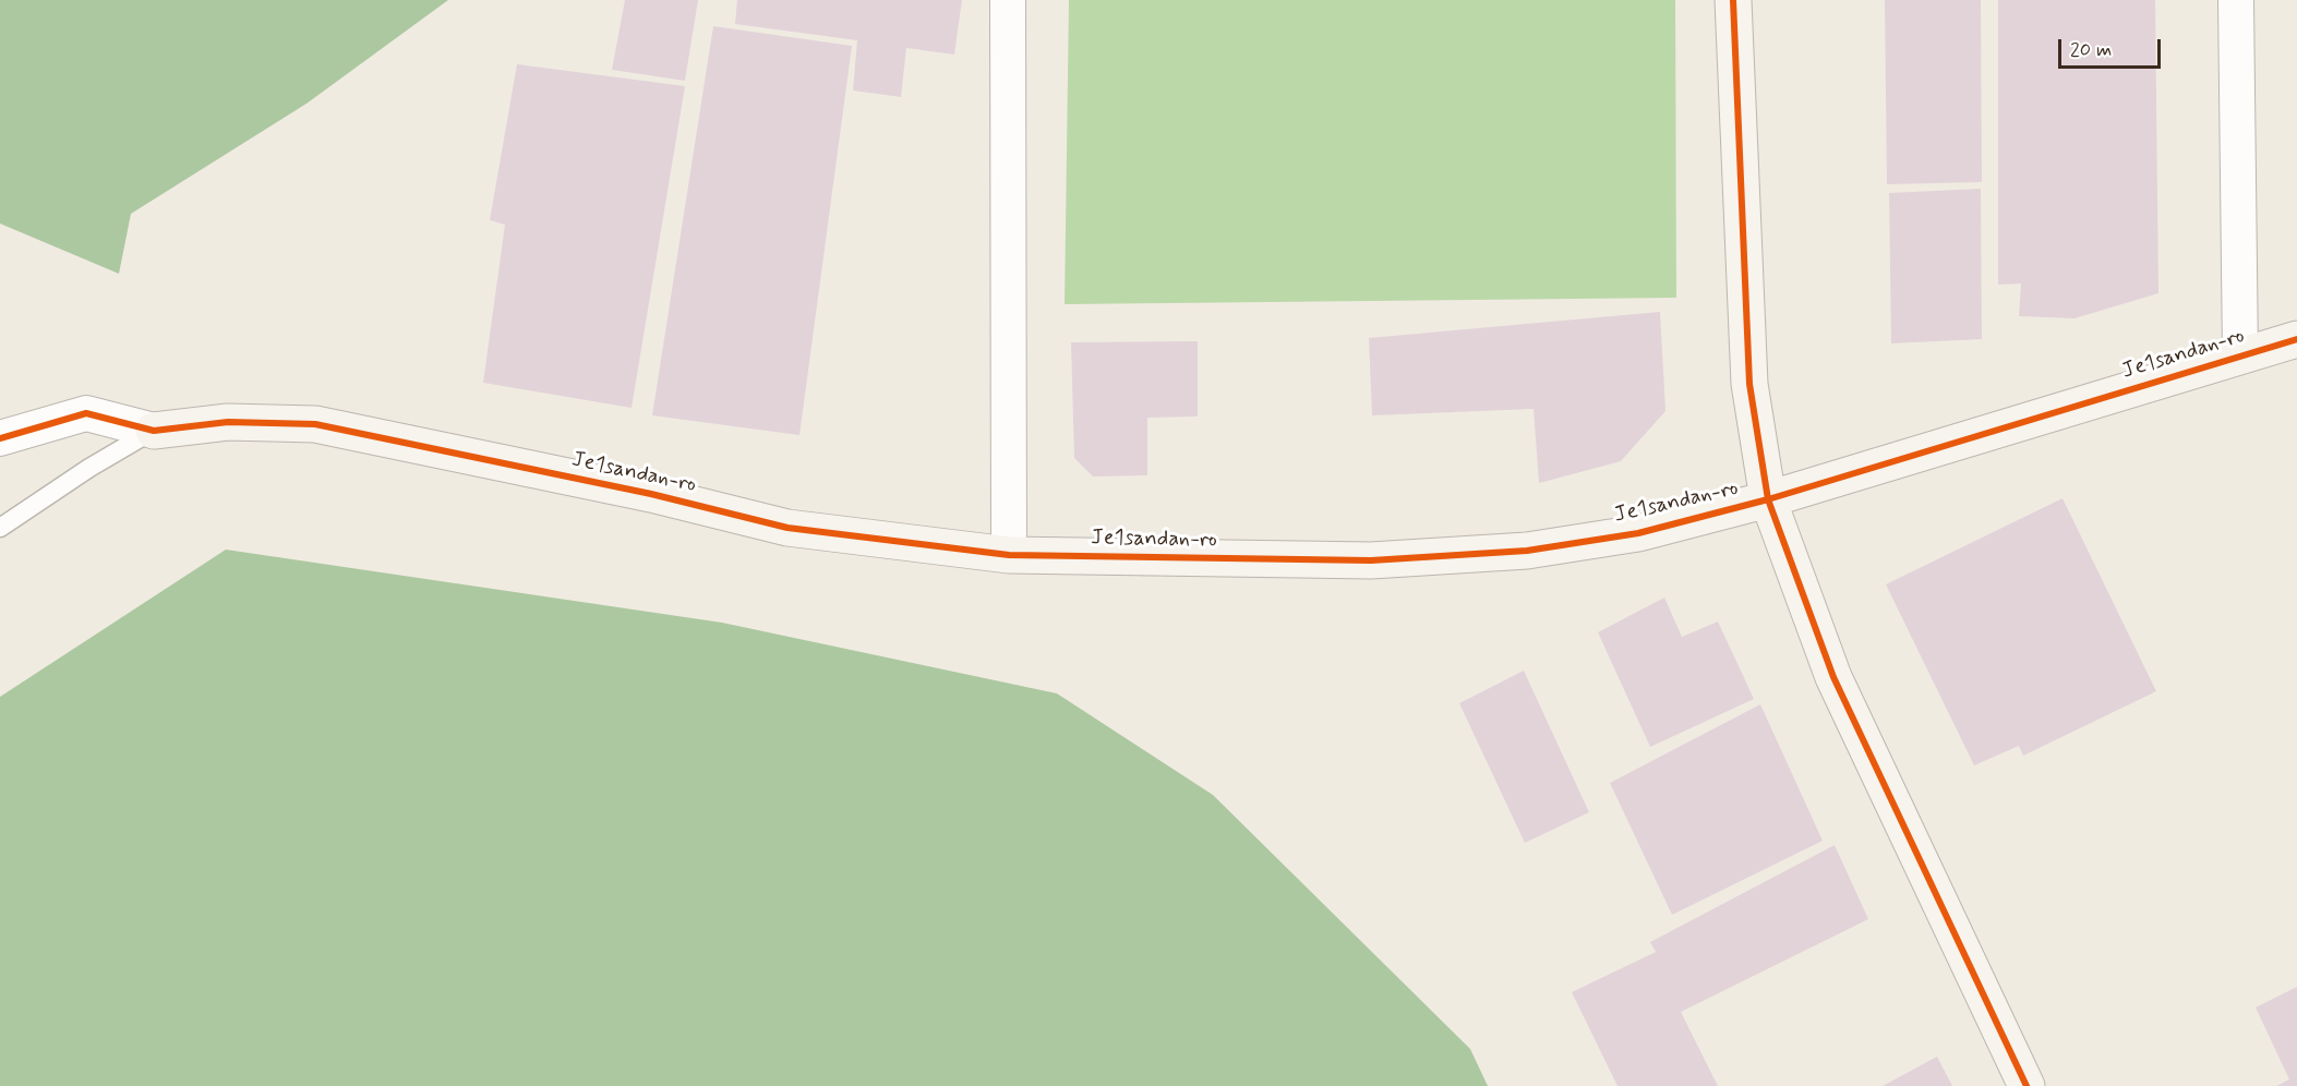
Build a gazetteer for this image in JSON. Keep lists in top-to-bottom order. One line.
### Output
{"streets":{"street":["Je1sandan-ro"]},"scale_bar":"20 m"}
